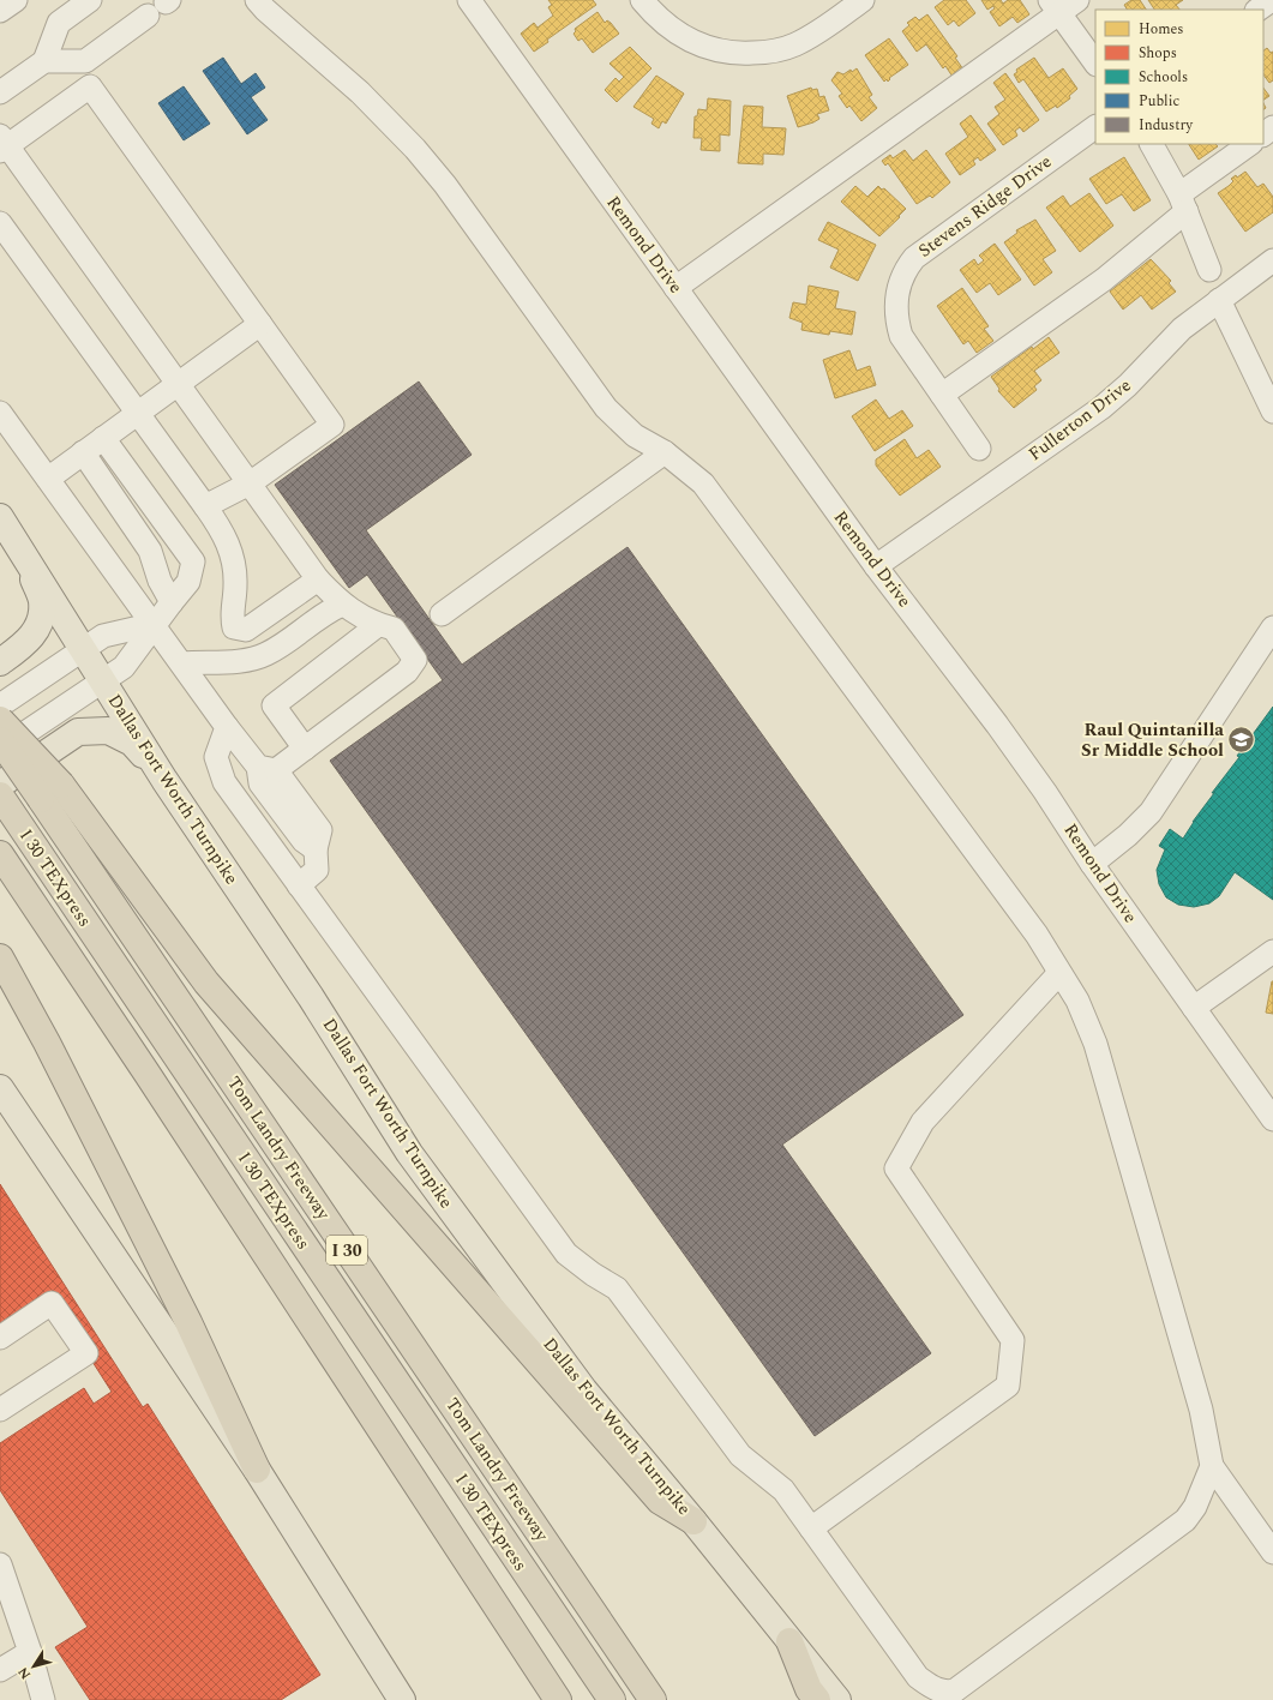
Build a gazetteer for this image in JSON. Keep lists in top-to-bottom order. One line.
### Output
{"streets":{"highway":["I 30 TEXpress","Tom Landry Freeway","I 30"],"main road":["Dallas Fort Worth Turnpike"],"street":["Stevens Ridge Drive","Remond Drive","Fullerton Drive"]},"crossings":[["Remond Drive","Fullerton Drive"]],"places":{"school or university":["Raul Quintanilla Sr Middle School"]},"legend":["Homes","Shops","Schools","Public","Industry"],"north":"bottom left"}
